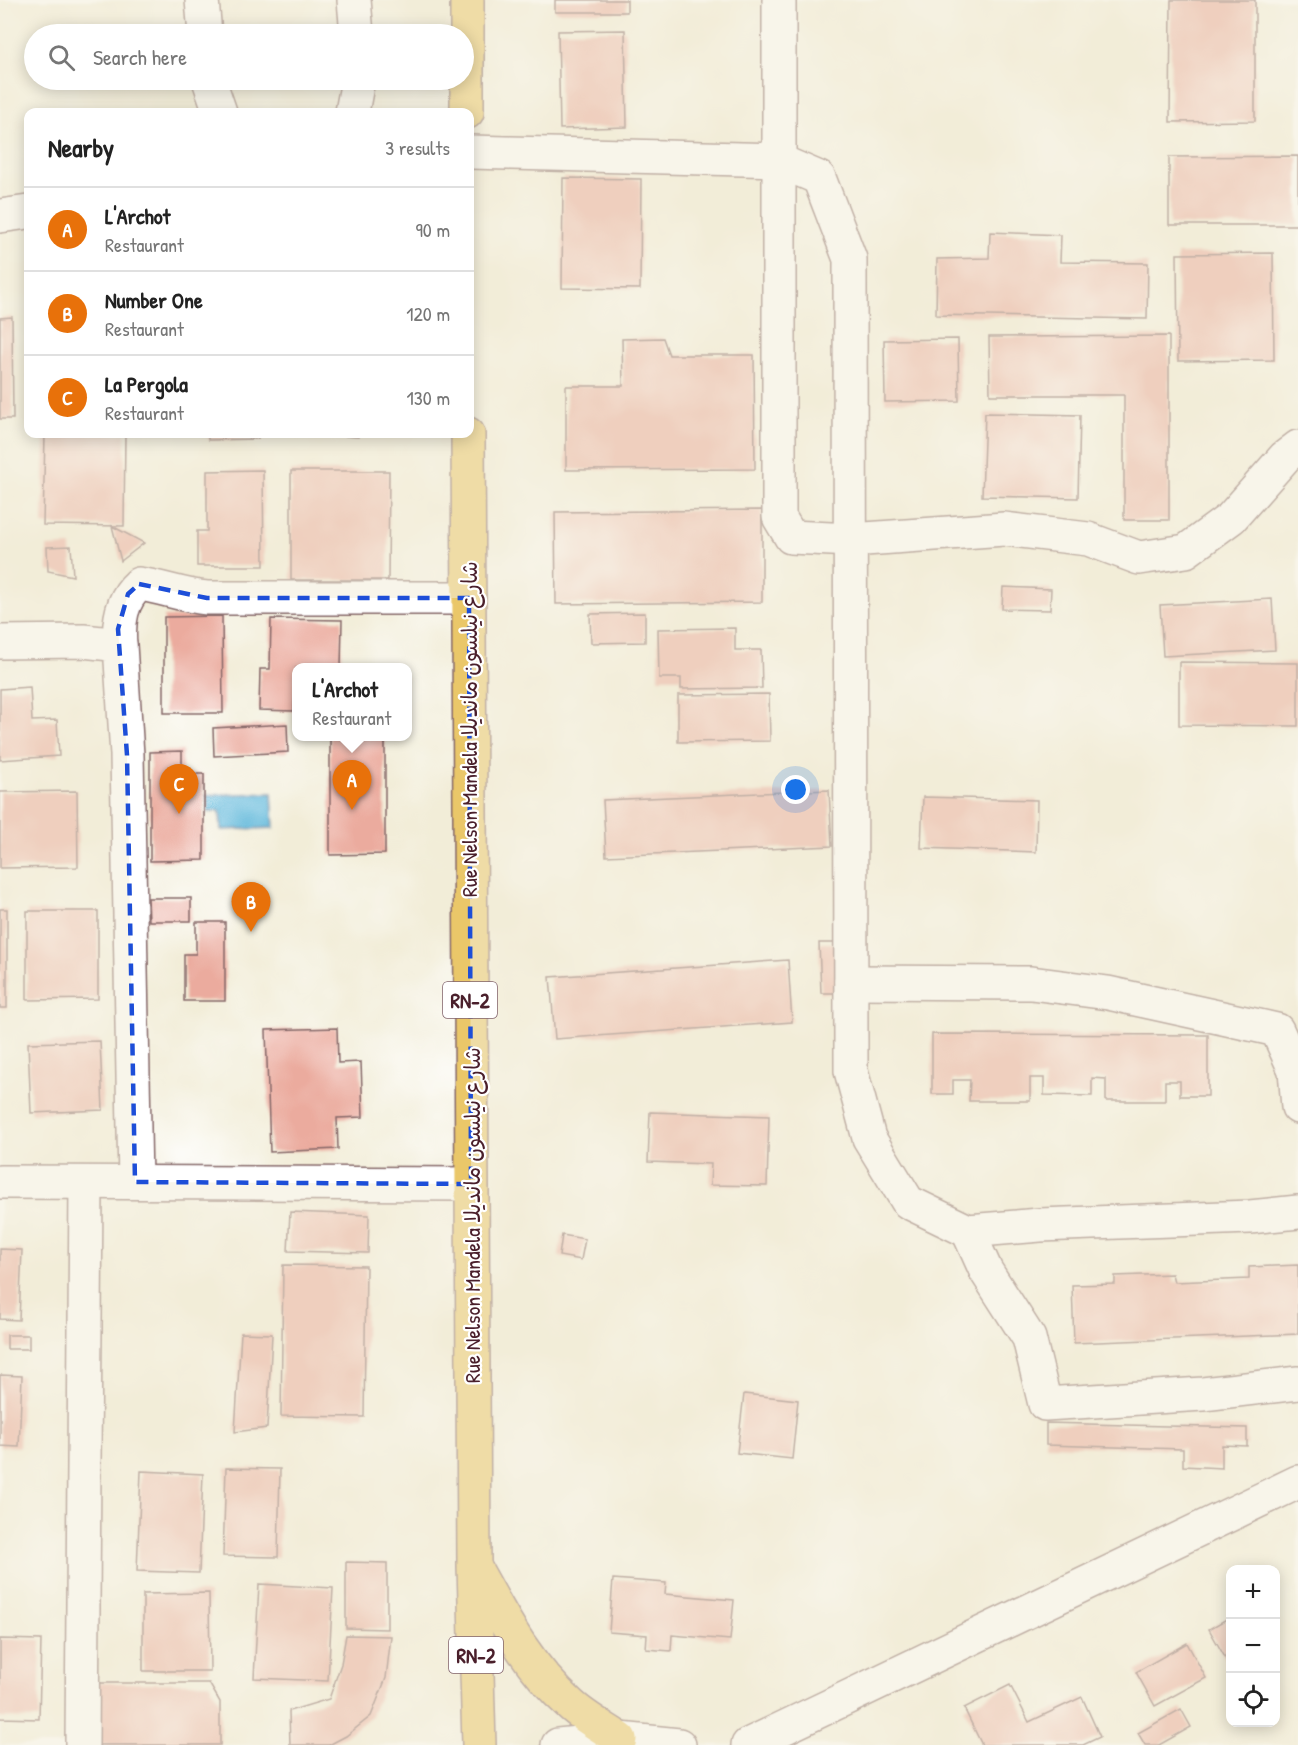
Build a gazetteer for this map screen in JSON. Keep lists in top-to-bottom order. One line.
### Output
{"streets":{"main road":["Rue Nelson Mandela شارع نيلسون مانديلا","RN-2"]},"page":{"search":"Search here","heading":["Nearby","3 results"],"list":[{"mark":"A","name":"L'Archot","note":"Restaurant","value":"90 m"},{"mark":"B","name":"Number One","note":"Restaurant","value":"120 m"},{"mark":"C","name":"La Pergola","note":"Restaurant","value":"130 m"}],"popup":["L'Archot","Restaurant"],"pins":["A","C","B"],"map_buttons":["+","−"]}}
